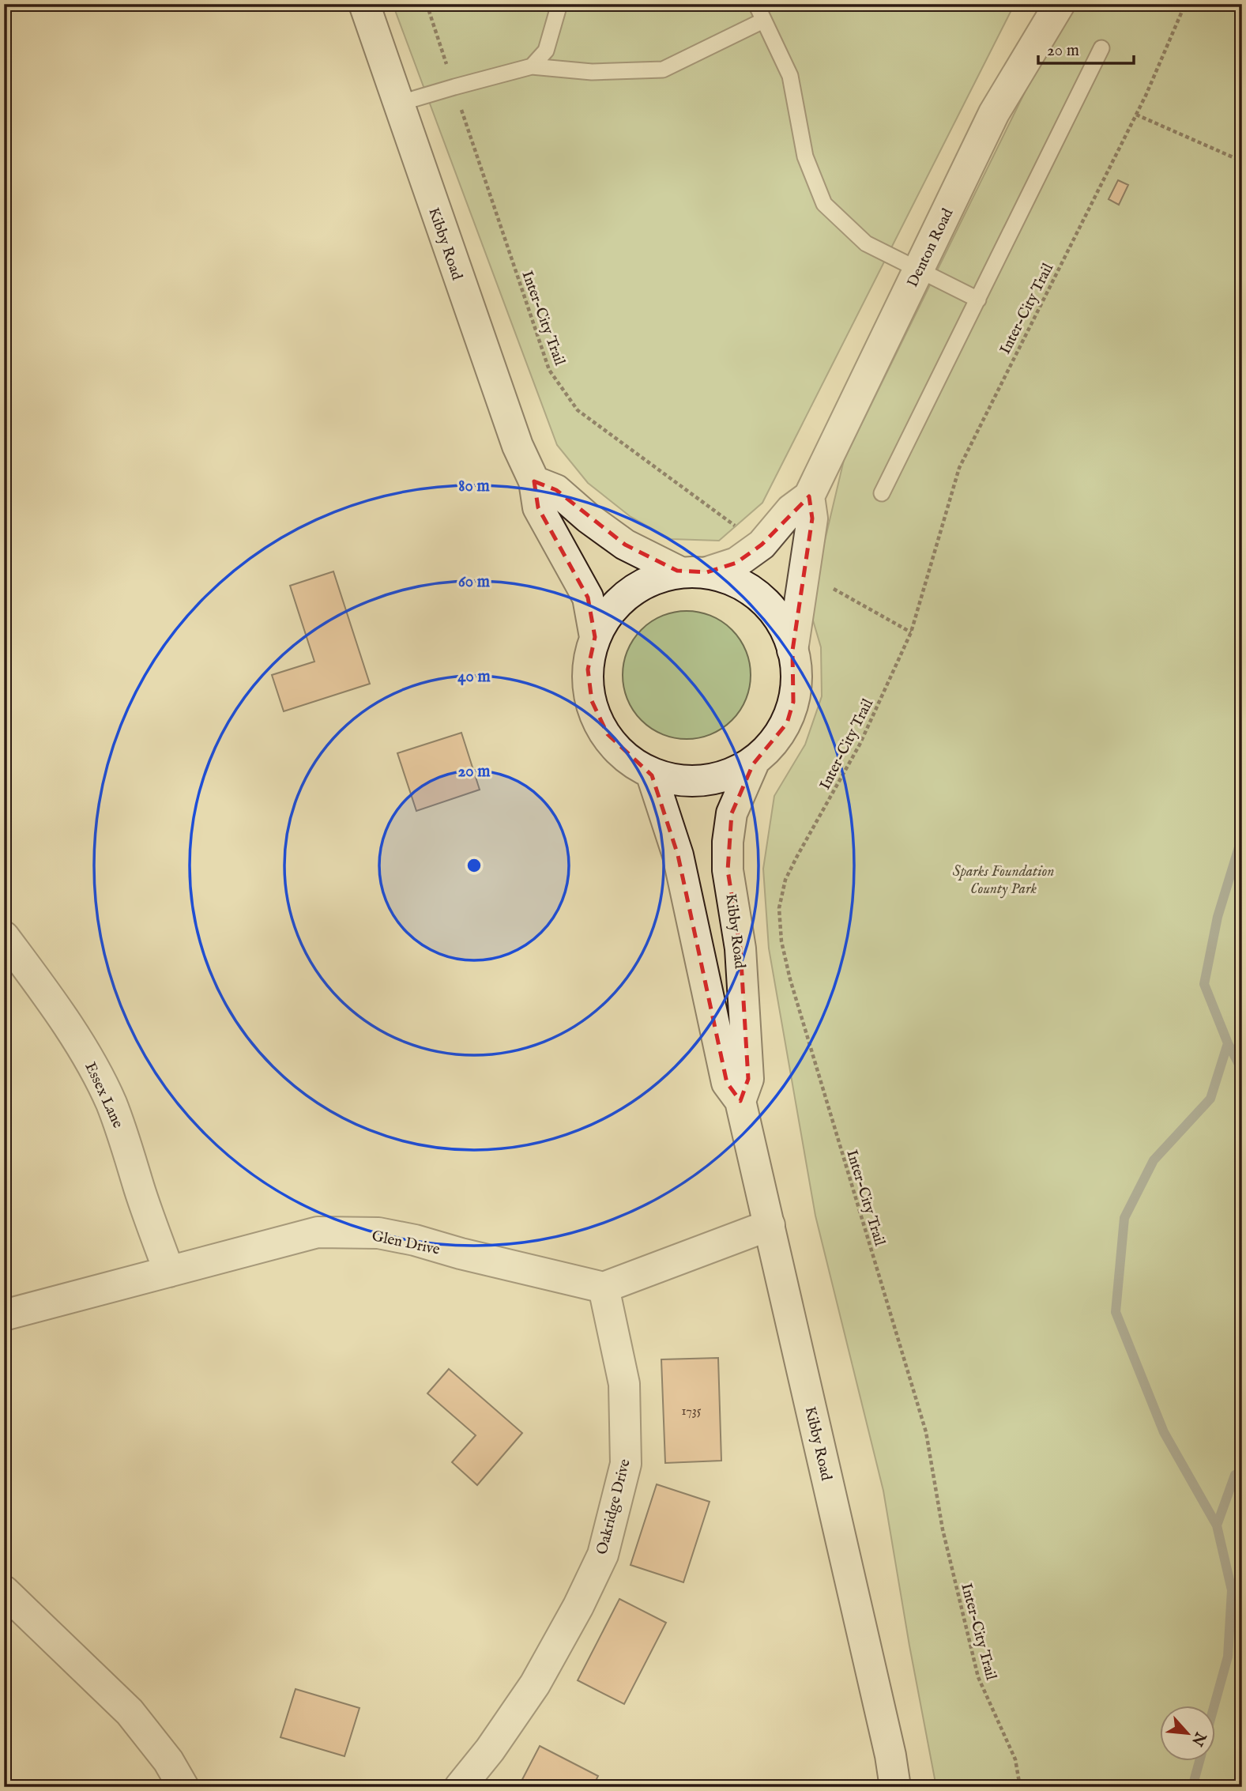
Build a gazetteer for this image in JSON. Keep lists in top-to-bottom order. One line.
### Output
{"streets":{"main road":["Kibby Road","Denton Road","Essex Lane","Glen Drive","Oakridge Drive"],"path":["Inter-City Trail"]},"crossings":[["Denton Road","Inter-City Trail"],["Essex Lane","Glen Drive"],["Glen Drive","Oakridge Drive"]],"parks":["Sparks Foundation County Park"],"house_numbers":["1735"],"scale_bar":"20 m","north":"bottom right","rings":["80 m","60 m","40 m","20 m"]}
